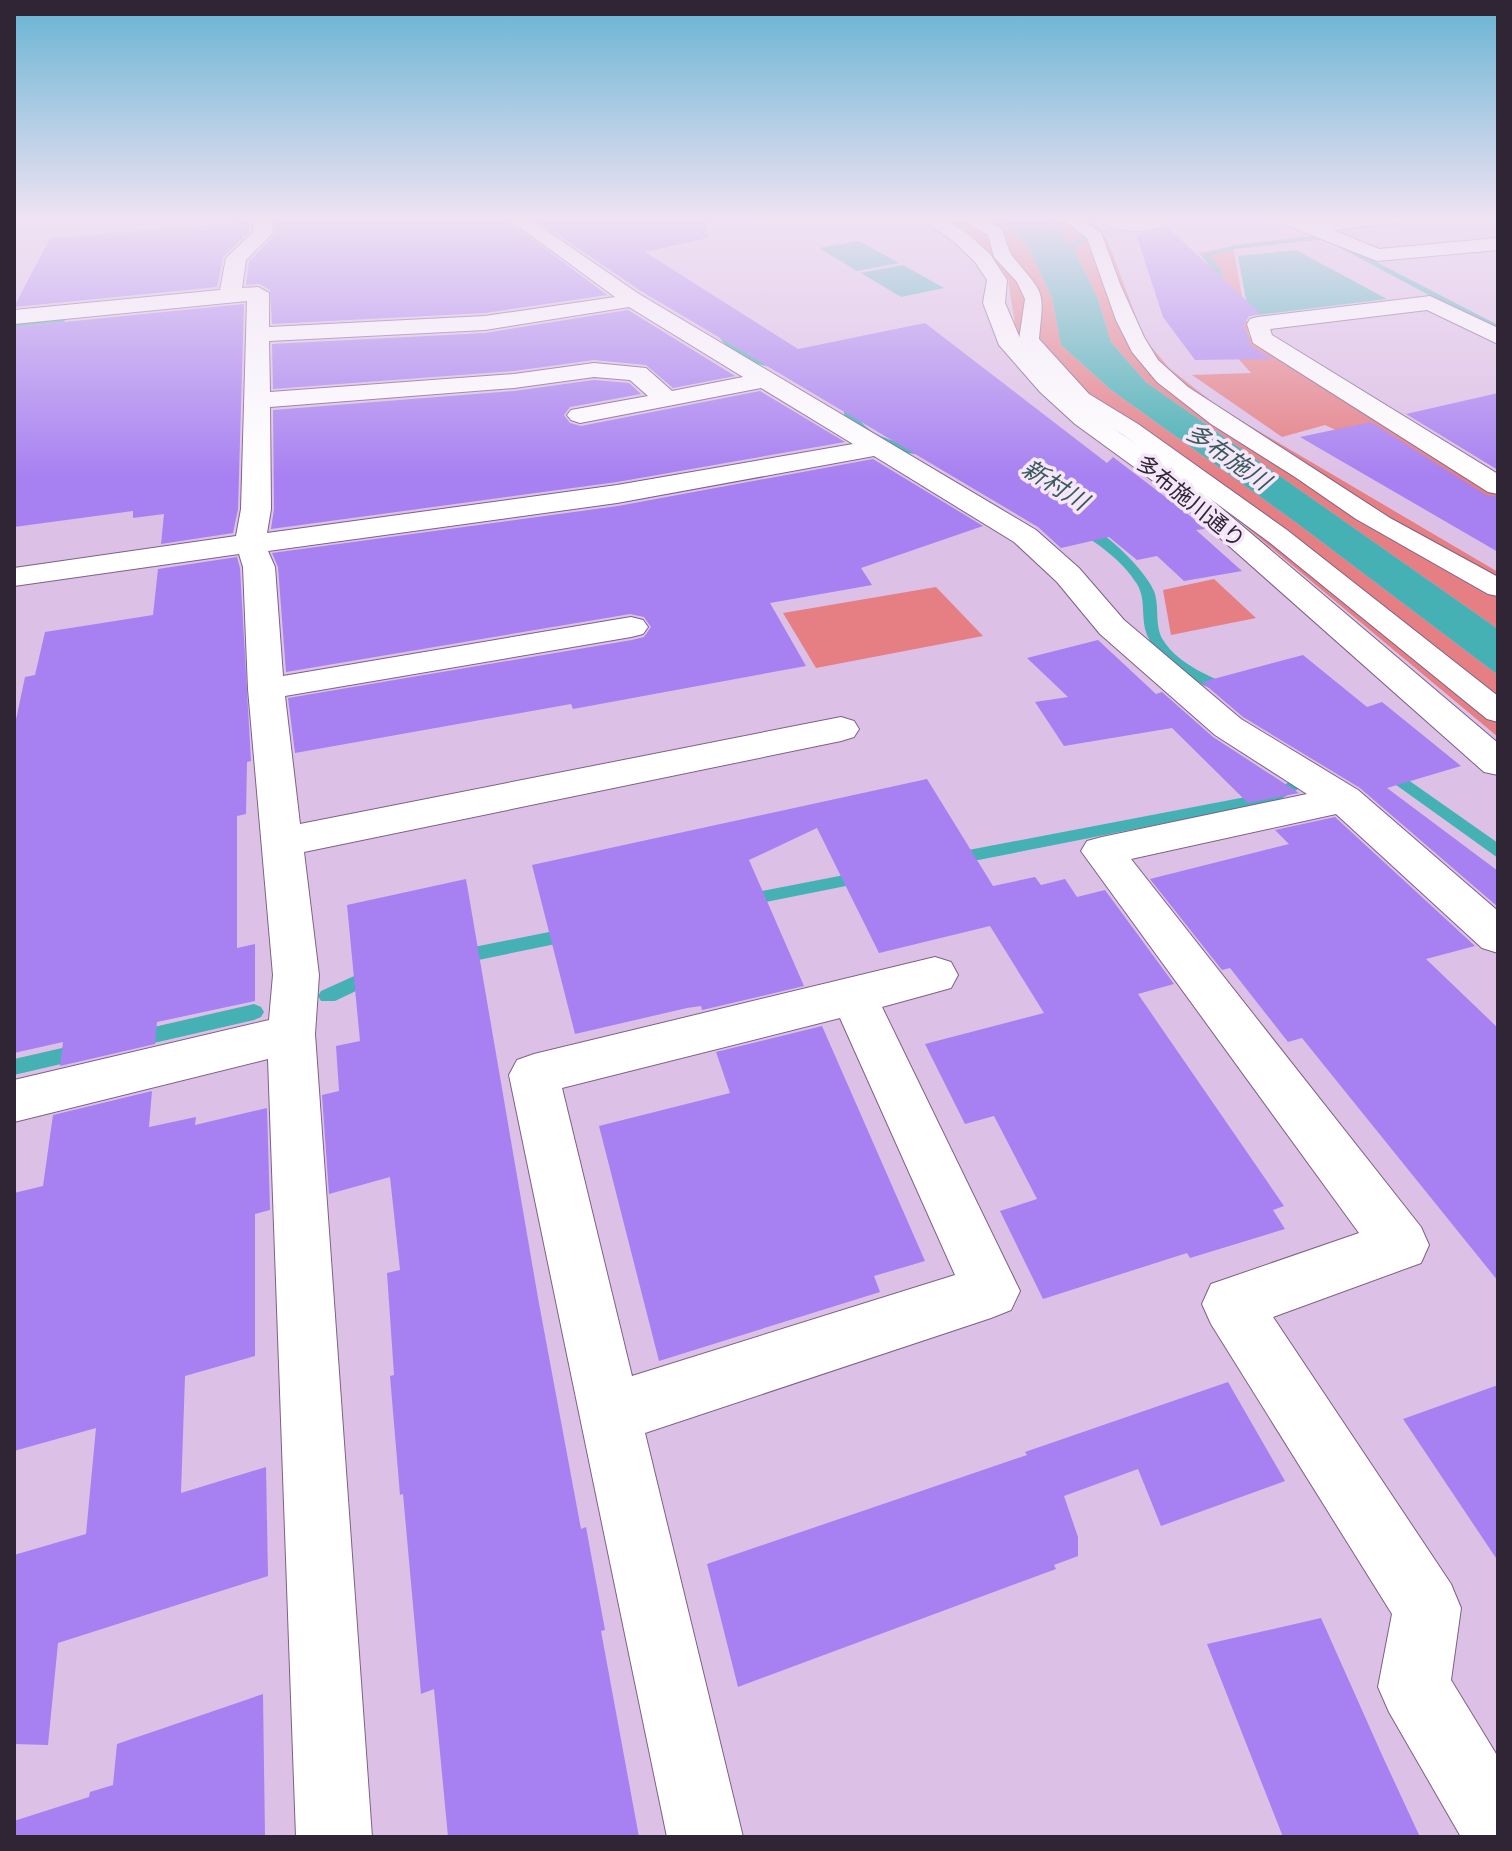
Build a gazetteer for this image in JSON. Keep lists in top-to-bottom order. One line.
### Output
{"streets":{"street":["多布施川通り"]},"water":["多布施川","新村川"]}
